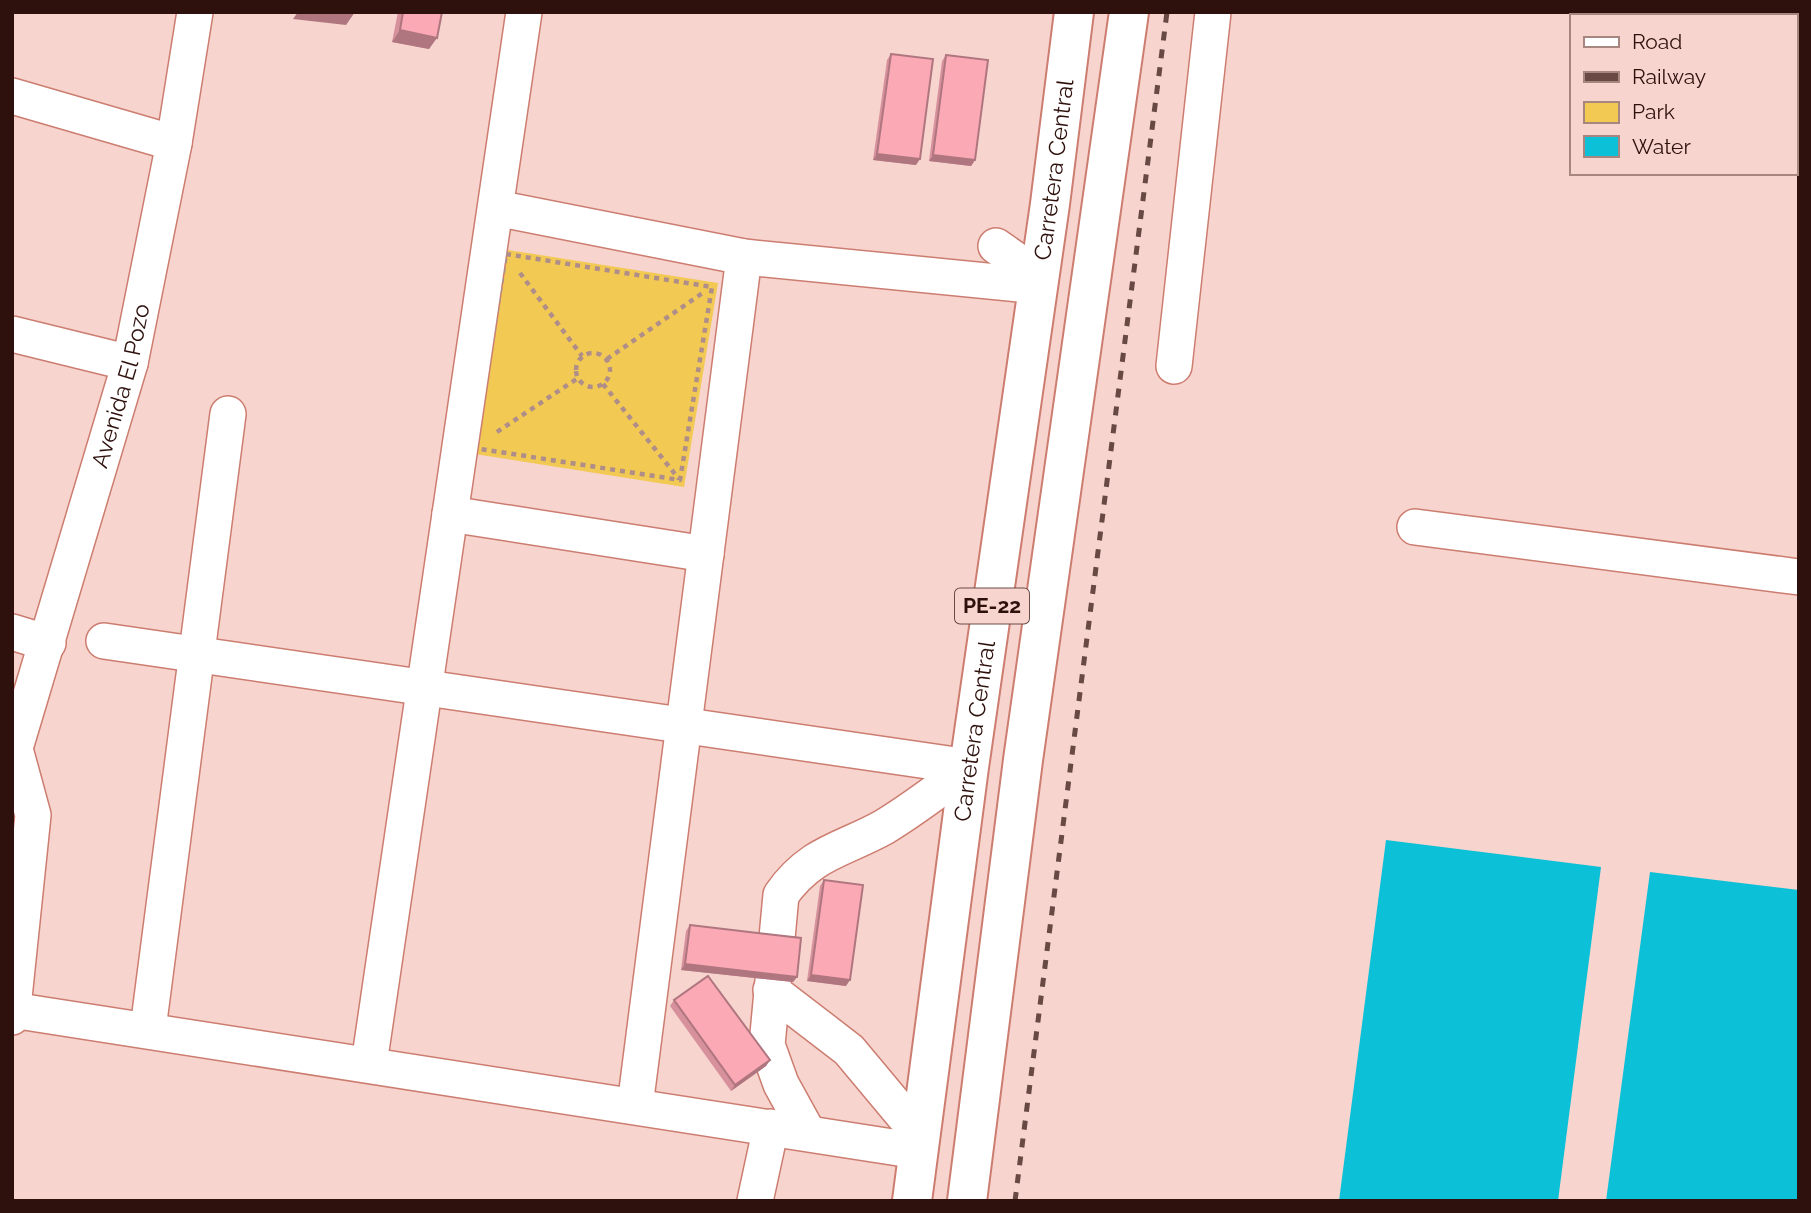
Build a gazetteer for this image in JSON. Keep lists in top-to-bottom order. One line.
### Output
{"streets":{"highway":["Carretera Central","PE-22"],"street":["Avenida El Pozo"]},"legend":["Road","Railway","Park","Water"]}
